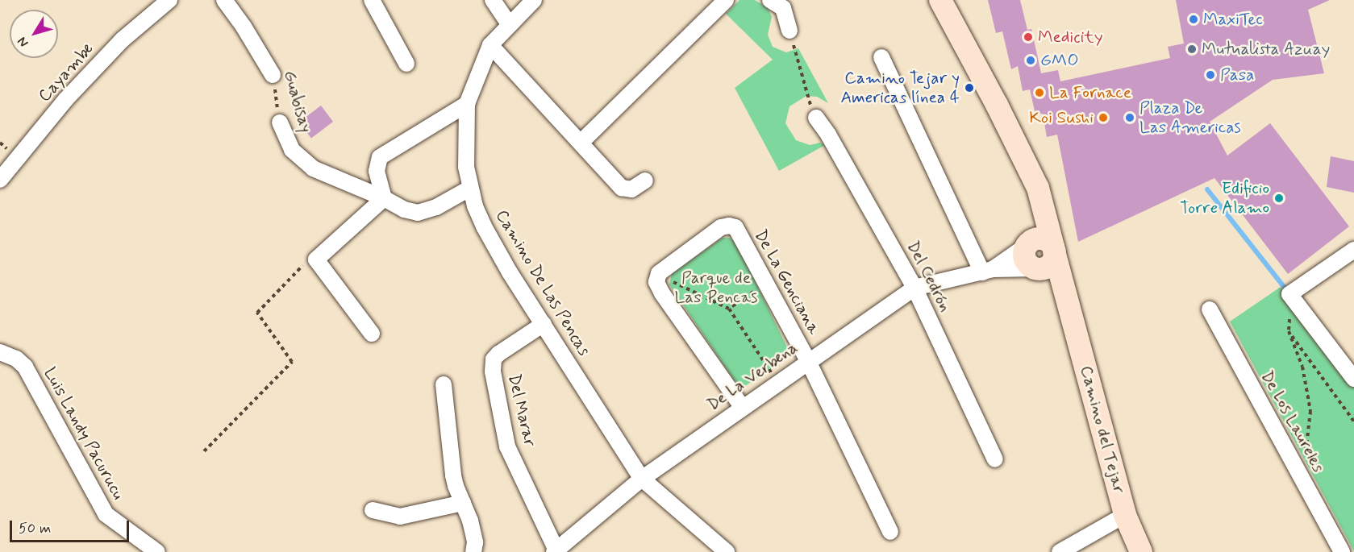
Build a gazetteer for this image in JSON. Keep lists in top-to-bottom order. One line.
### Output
{"streets":{"street":["Cayambe","Guabisay","Del Cedrón","De La Genciana","Camino De Las Pencas","De La Verbena","Del Marar","De Los Laureles","Camino del Tejar","Luis Landy Pacurucu"]},"crossings":[["Guabisay","Camino De Las Pencas"],["Del Cedrón","De La Verbena"],["De La Genciana","De La Verbena"],["Camino De Las Pencas","De La Verbena"],["Camino De Las Pencas","Del Marar"],["De La Verbena","Del Marar"],["De La Verbena","Camino del Tejar"]],"parks":["Parque de Las Pencas"],"places":["MaxiTec","Medicity","Mutualista Azuay","GMO","Pasa","Camino Tejar y Americas línea 4","La Fornace","Koi Sushi","Plaza De Las Americas","Edificio Torre Alamo"],"scale_bar":"50 m","north":"bottom left"}
